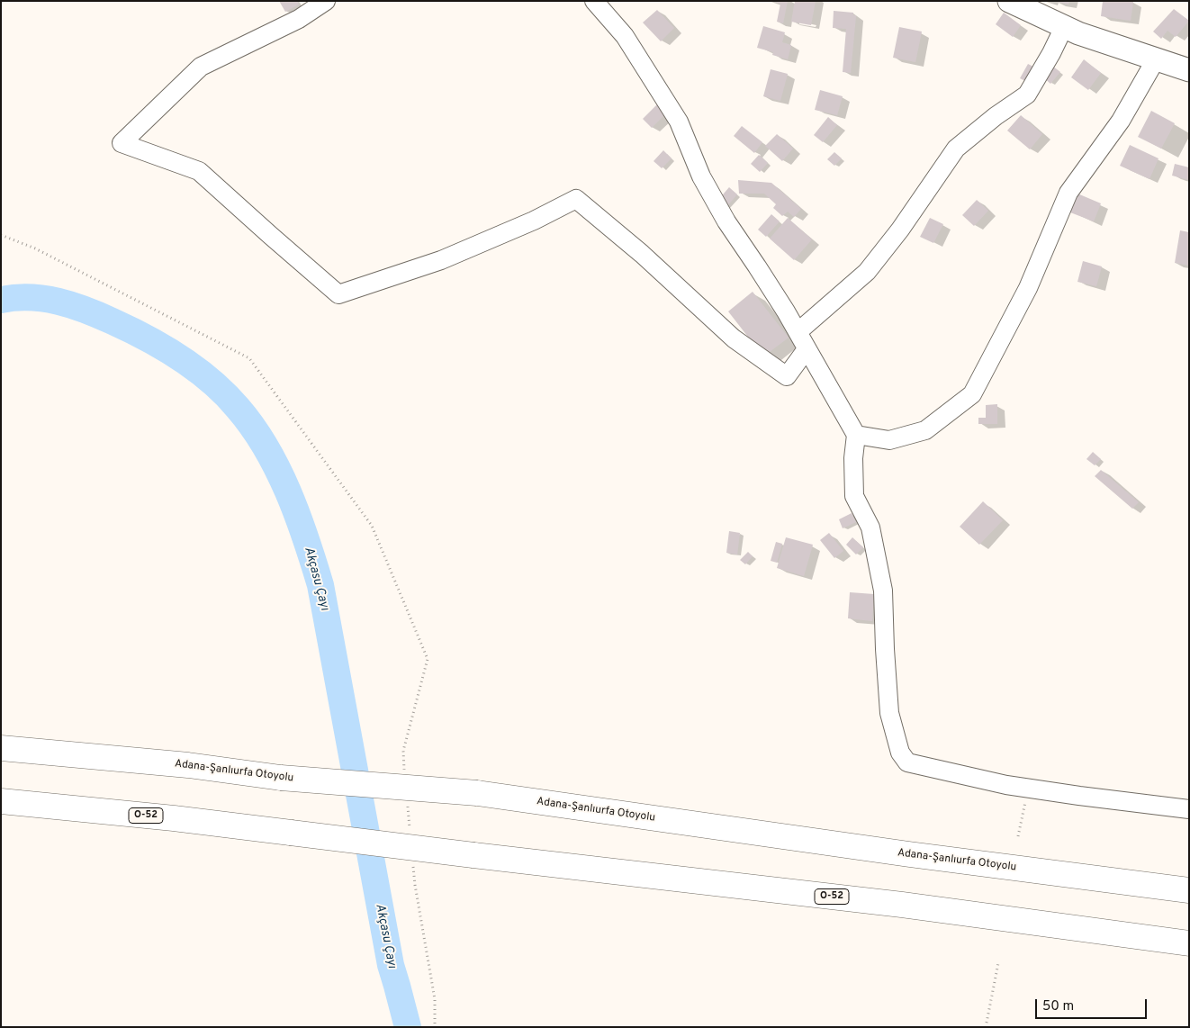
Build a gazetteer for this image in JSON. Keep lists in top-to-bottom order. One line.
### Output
{"streets":{"highway":["Adana-Şanlıurfa Otoyolu","O-52"]},"water":["Akçasu Çayı"],"scale_bar":"50 m"}
